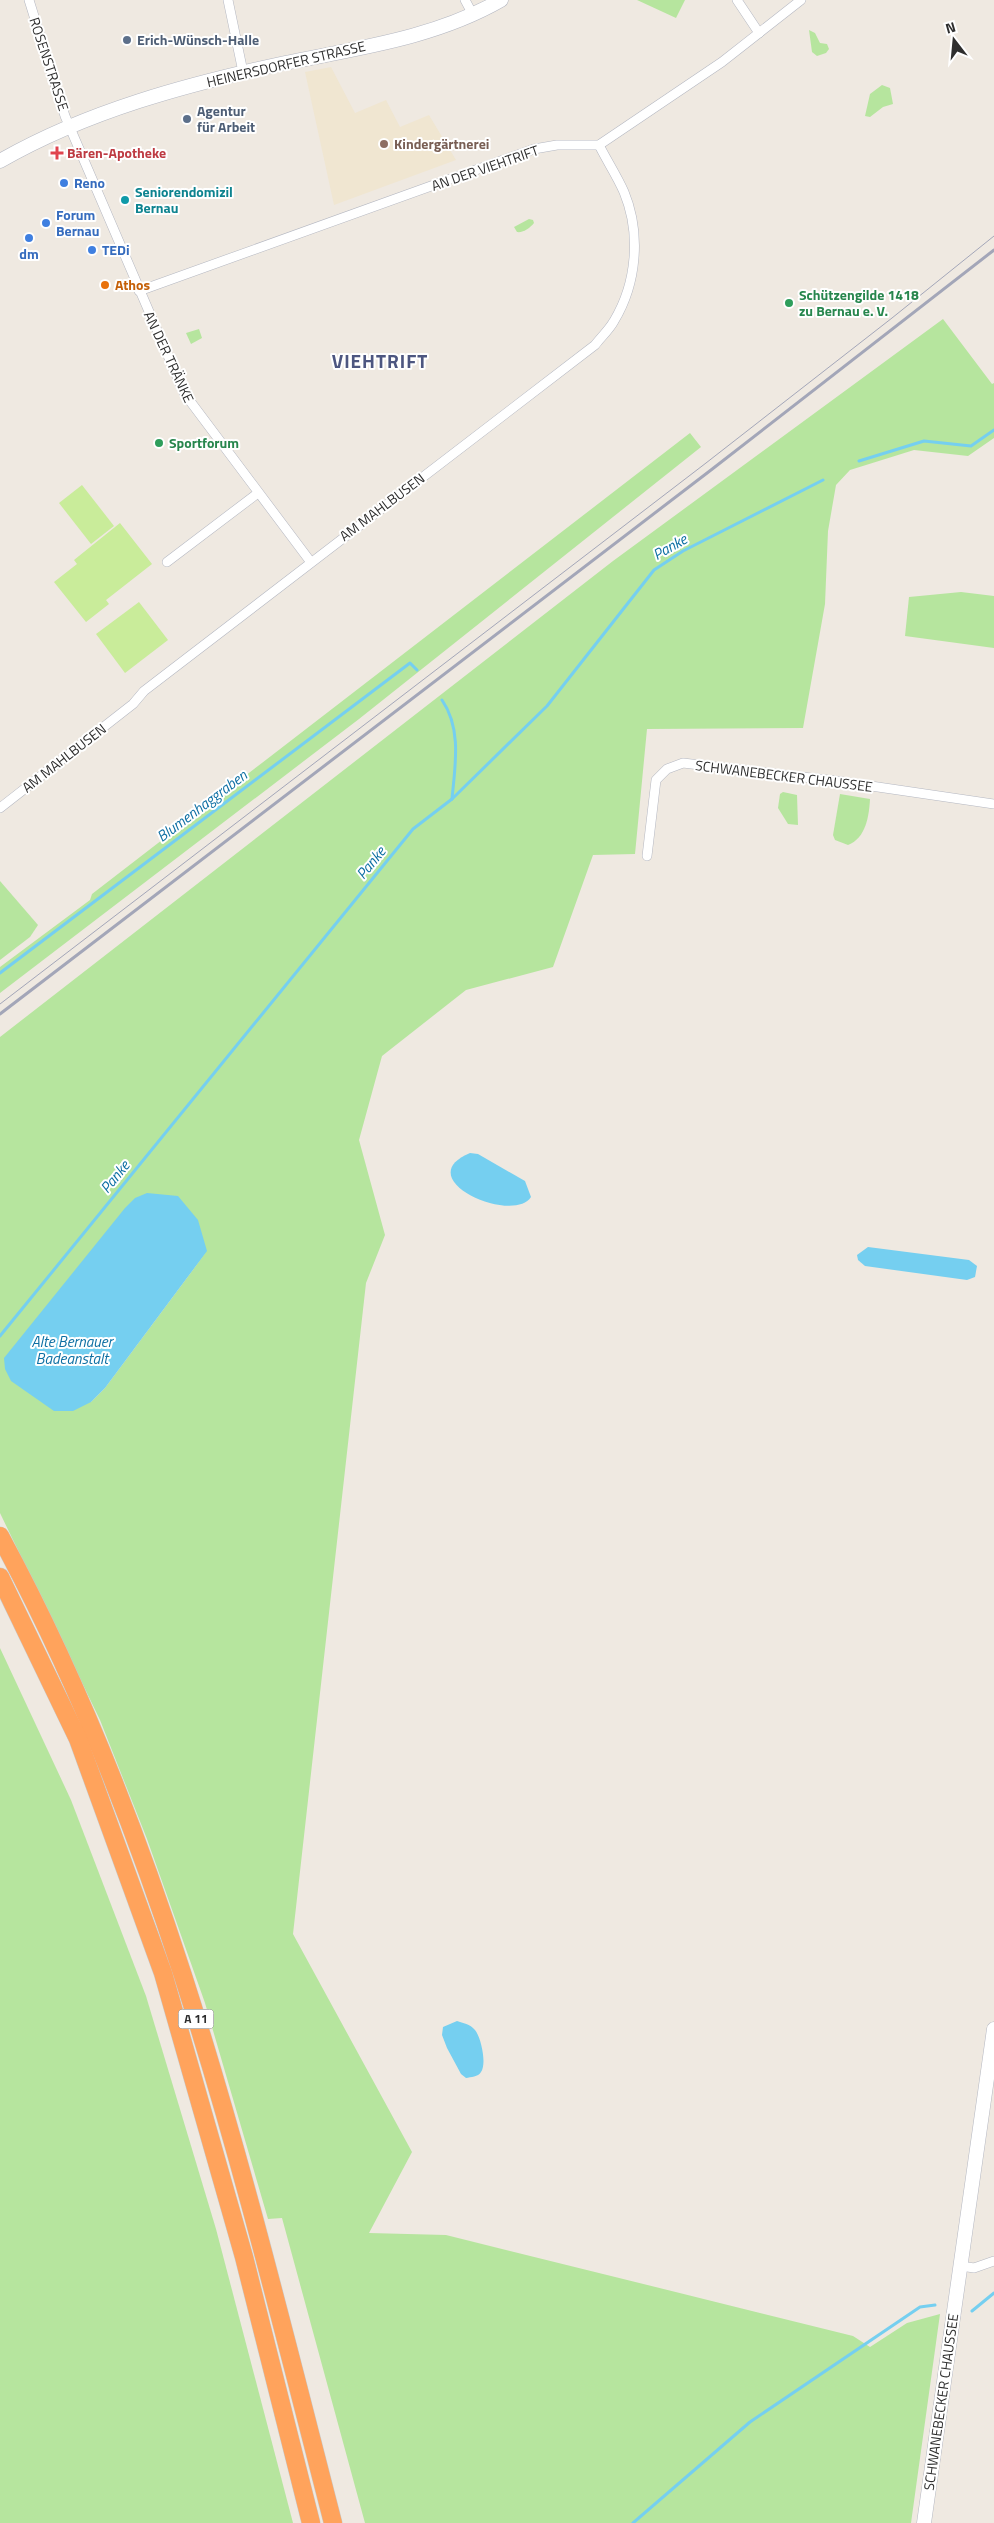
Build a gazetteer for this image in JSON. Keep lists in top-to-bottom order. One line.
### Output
{"streets":{"highway":["A 11"],"main road":["HEINERSDORFER STRASSE","SCHWANEBECKER CHAUSSEE"],"street":["ROSENSTRASSE","AN DER VIEHTRIFT","AN DER TRÄNKE","AM MAHLBUSEN"]},"crossings":[["ROSENSTRASSE","HEINERSDORFER STRASSE"],["ROSENSTRASSE","AN DER TRÄNKE"],["HEINERSDORFER STRASSE","AN DER TRÄNKE"],["AN DER VIEHTRIFT","AN DER TRÄNKE"],["AN DER VIEHTRIFT","AM MAHLBUSEN"],["AN DER TRÄNKE","AM MAHLBUSEN"]],"districts":["VIEHTRIFT"],"water":["Panke","Blumenhaggraben","Alte Bernauer Badeanstalt"],"places":{"other":["Erich-Wünsch-Halle","Agentur für Arbeit","Kindergärtnerei","Reno","Seniorendomizil Bernau","Forum Bernau","dm","TEDi","Athos","Schützengilde 1418 zu Bernau e. V.","Sportforum"],"health":["Bären-Apotheke"]},"north":"top"}
